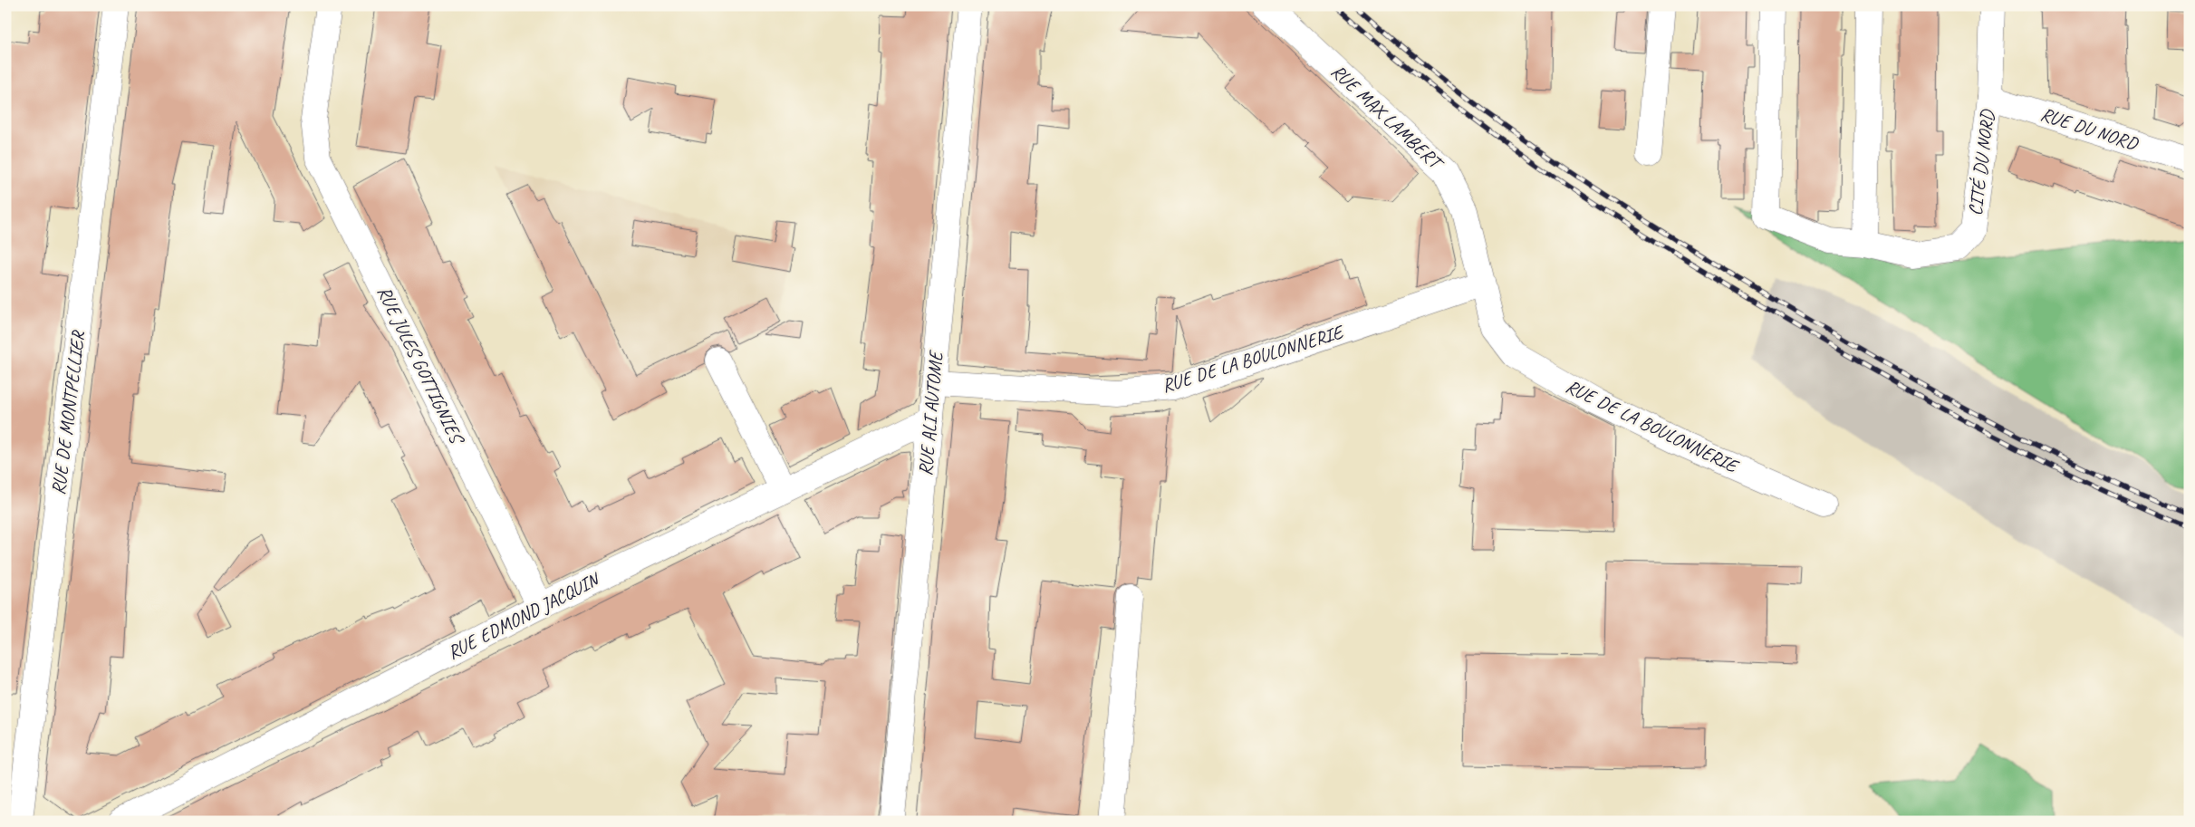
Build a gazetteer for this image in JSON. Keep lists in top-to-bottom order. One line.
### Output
{"streets":{"street":["RUE MAX LAMBERT","RUE DU NORD","CITÉ DU NORD","RUE DE LA BOULONNERIE","RUE JULES GOTTIGNIES","RUE DE MONTPELLIER","RUE ALI AUTOME","RUE EDMOND JACQUIN"]},"crossings":[["RUE MAX LAMBERT","RUE DE LA BOULONNERIE"],["RUE DU NORD","CITÉ DU NORD"],["RUE DE LA BOULONNERIE","RUE ALI AUTOME"],["RUE JULES GOTTIGNIES","RUE EDMOND JACQUIN"],["RUE ALI AUTOME","RUE EDMOND JACQUIN"]]}
